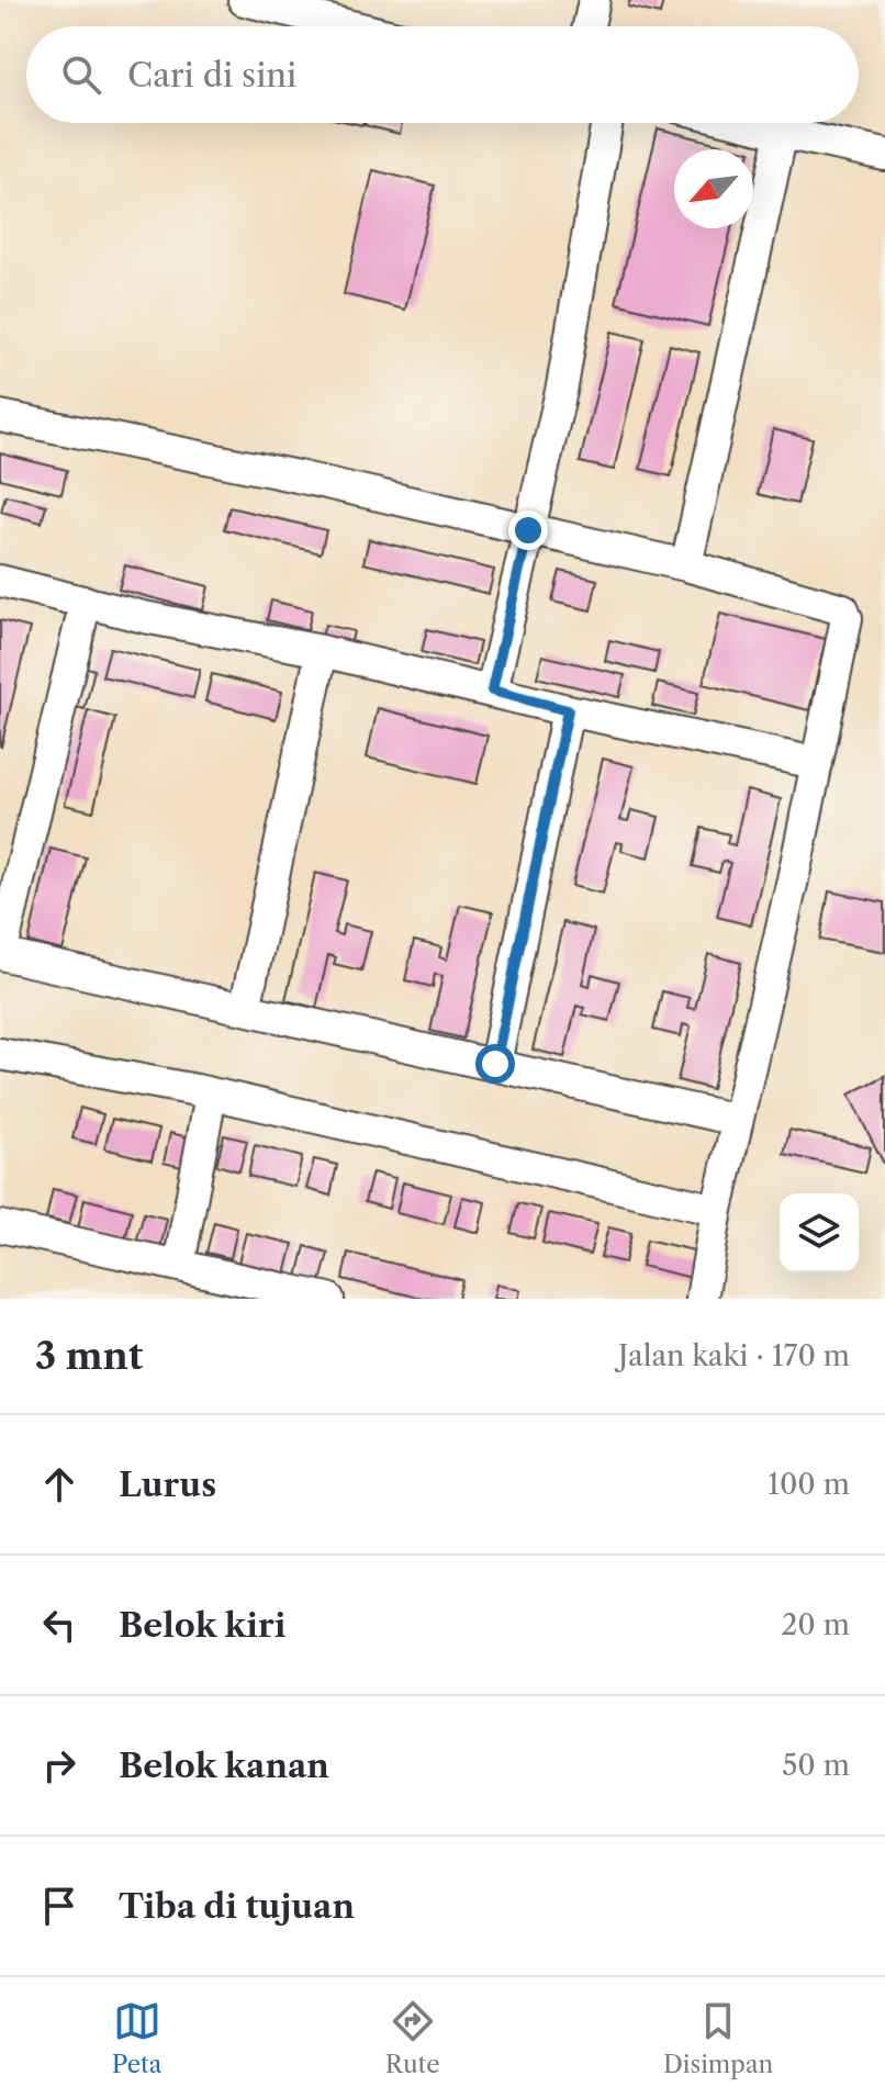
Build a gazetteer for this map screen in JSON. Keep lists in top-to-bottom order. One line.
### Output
{"north":"bottom left","page":{"search":"Cari di sini","heading":["3 mnt","Jalan kaki · 170 m"],"list":[["Lurus","100 m"],["Belok kiri","20 m"],["Belok kanan","50 m"],"Tiba di tujuan"],"nav":["Peta","Rute","Disimpan"]}}
